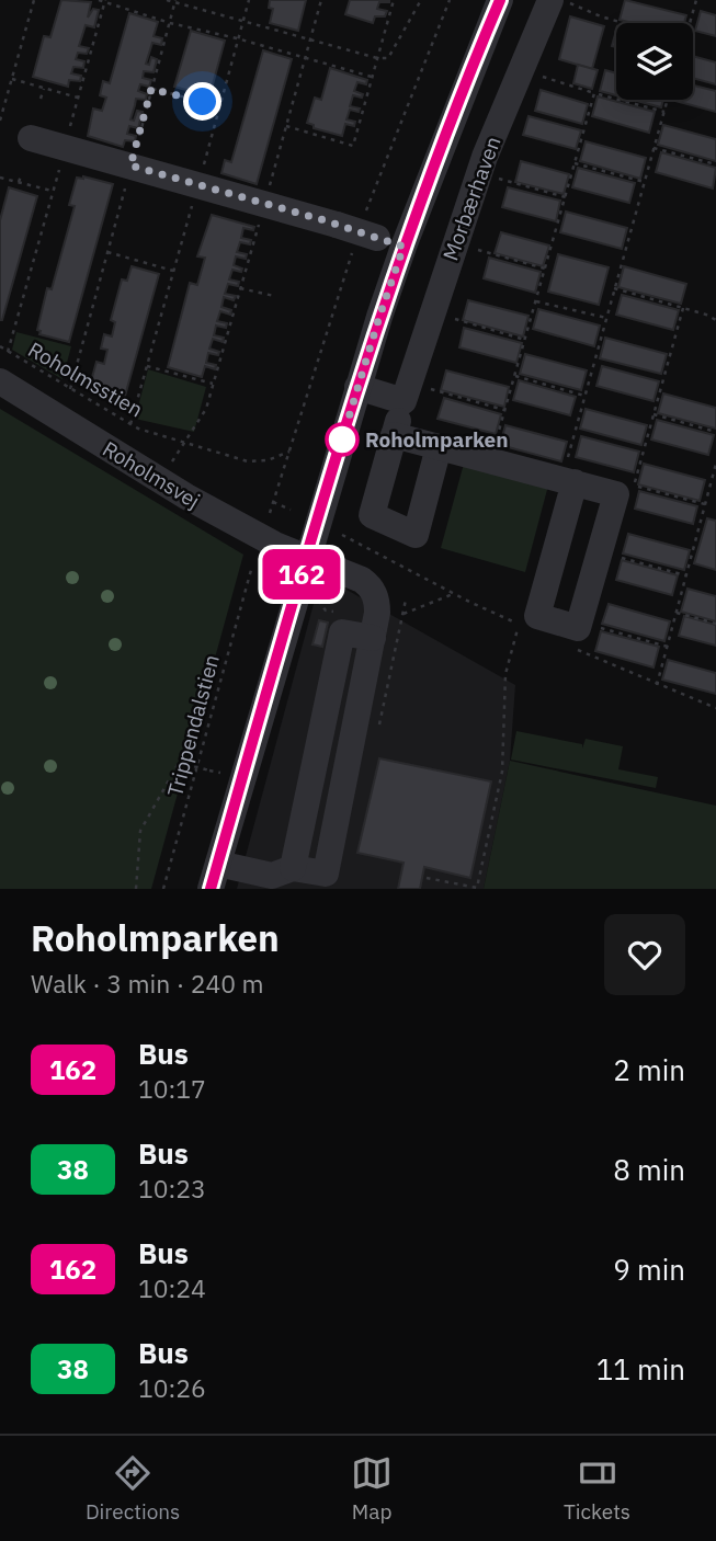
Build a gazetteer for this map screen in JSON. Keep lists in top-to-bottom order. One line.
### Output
{"streets":{"street":["Morbærhaven","Roholmsvej"],"path":["Roholmsstien","Trippendalstien"]},"places":["Roholmparken"],"lines":["bus line 162"],"page":{"on_map":"162","heading":["Roholmparken","Walk · 3 min · 240 m"],"list":[{"mark":"162","name":"Bus","note":"10:17","value":"2 min"},{"mark":"38","name":"Bus","note":"10:23","value":"8 min"},{"mark":"162","name":"Bus","note":"10:24","value":"9 min"},{"mark":"38","name":"Bus","note":"10:26","value":"11 min"}],"tabs":["Directions","Map","Tickets"]}}
